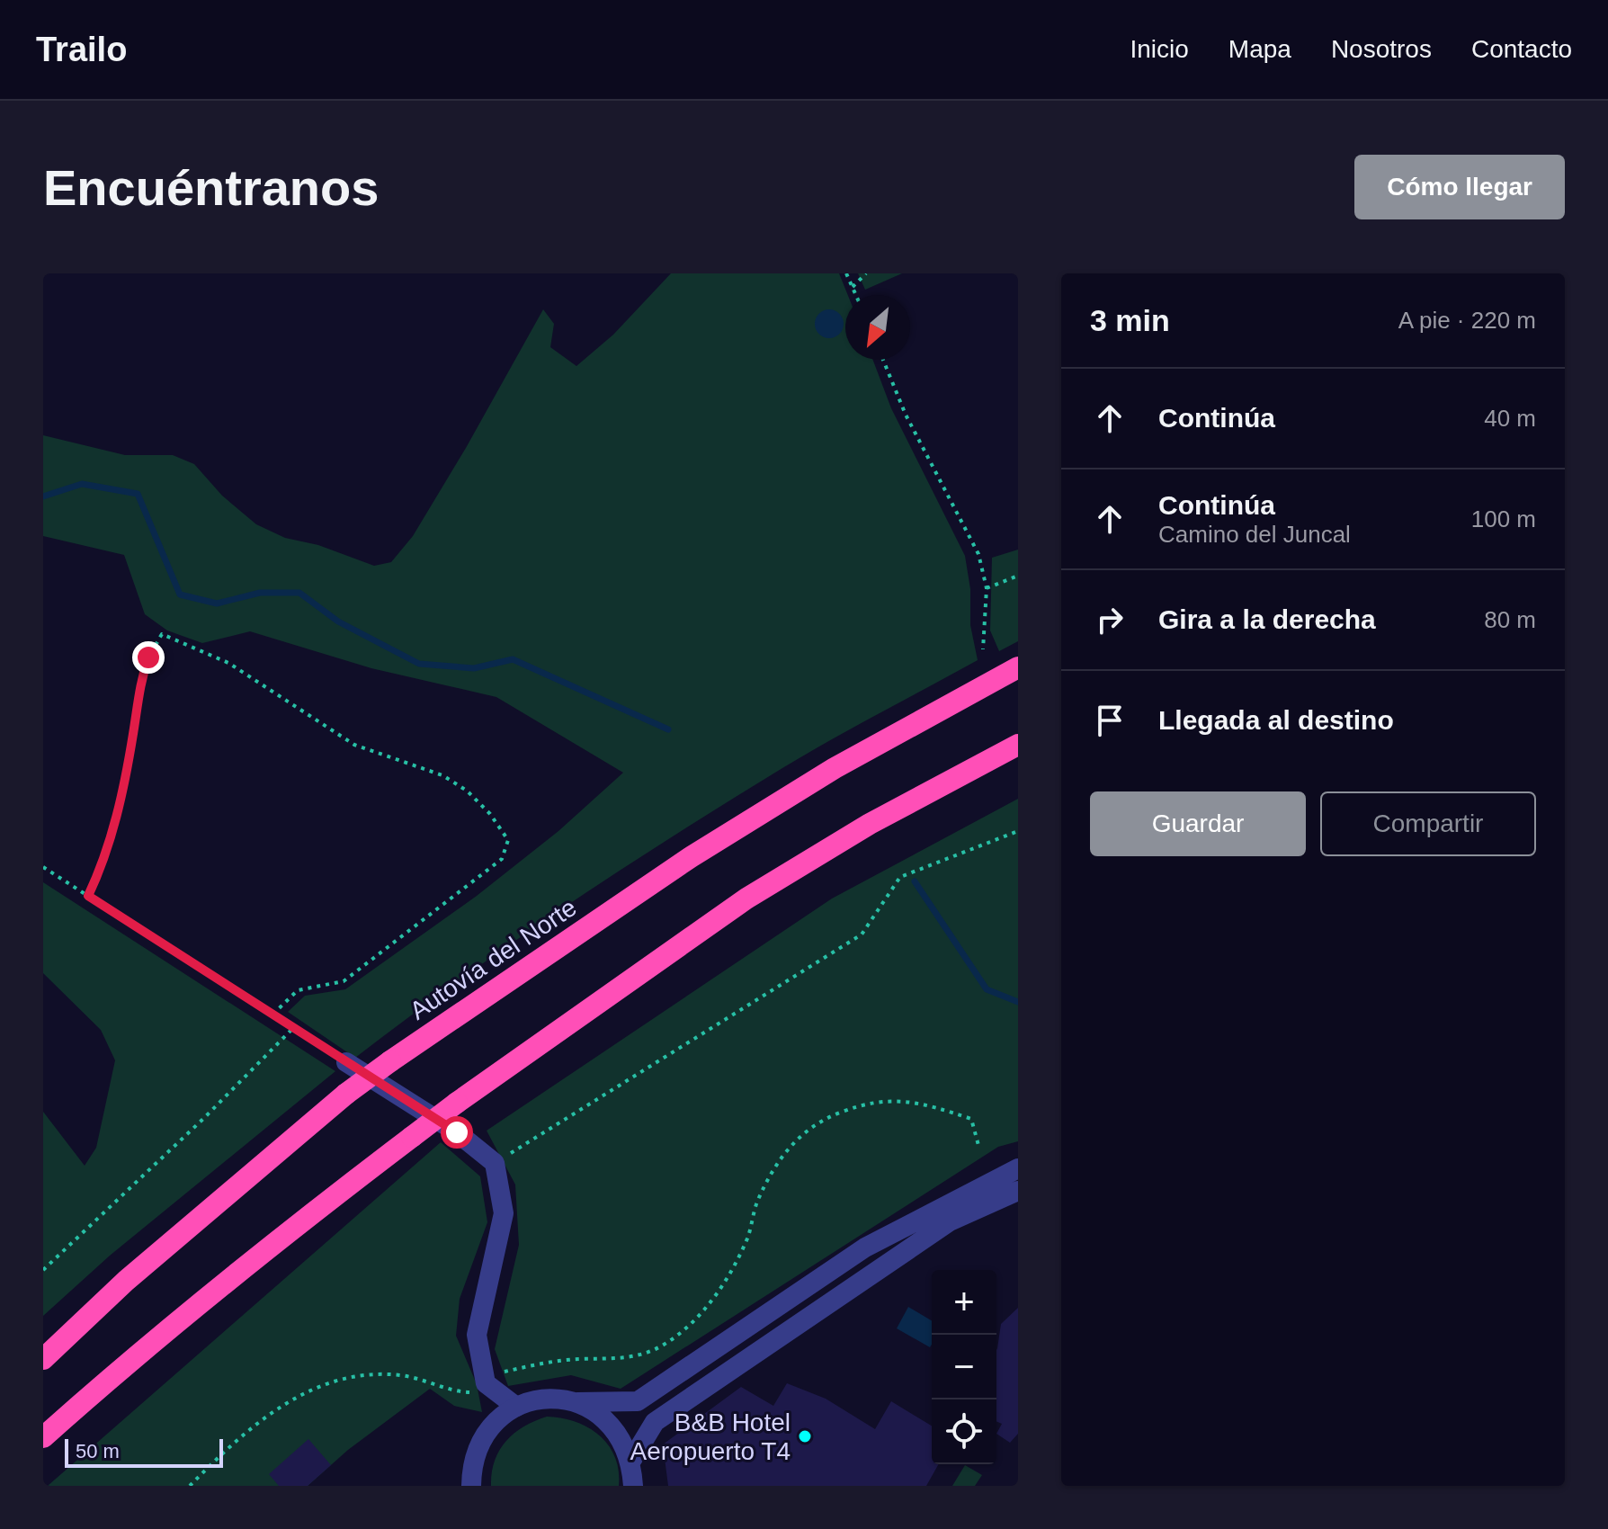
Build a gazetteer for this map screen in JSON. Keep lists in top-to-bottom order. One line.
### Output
{"streets":{"highway":["Autovía del Norte"]},"places":["B&B Hotel Aeropuerto T4"],"scale_bar":"50 m","north":"bottom left","page":{"header":"Trailo","nav":["Inicio","Mapa","Nosotros","Contacto"],"buttons":["Cómo llegar",["Guardar","Compartir"]],"title":"Encuéntranos","heading":["3 min","A pie · 220 m"],"list":[["Continúa","40 m"],["Continúa","Camino del Juncal","100 m"],["Gira a la derecha","80 m"],"Llegada al destino"],"map_buttons":["+","−"],"scale":"50 m"}}
